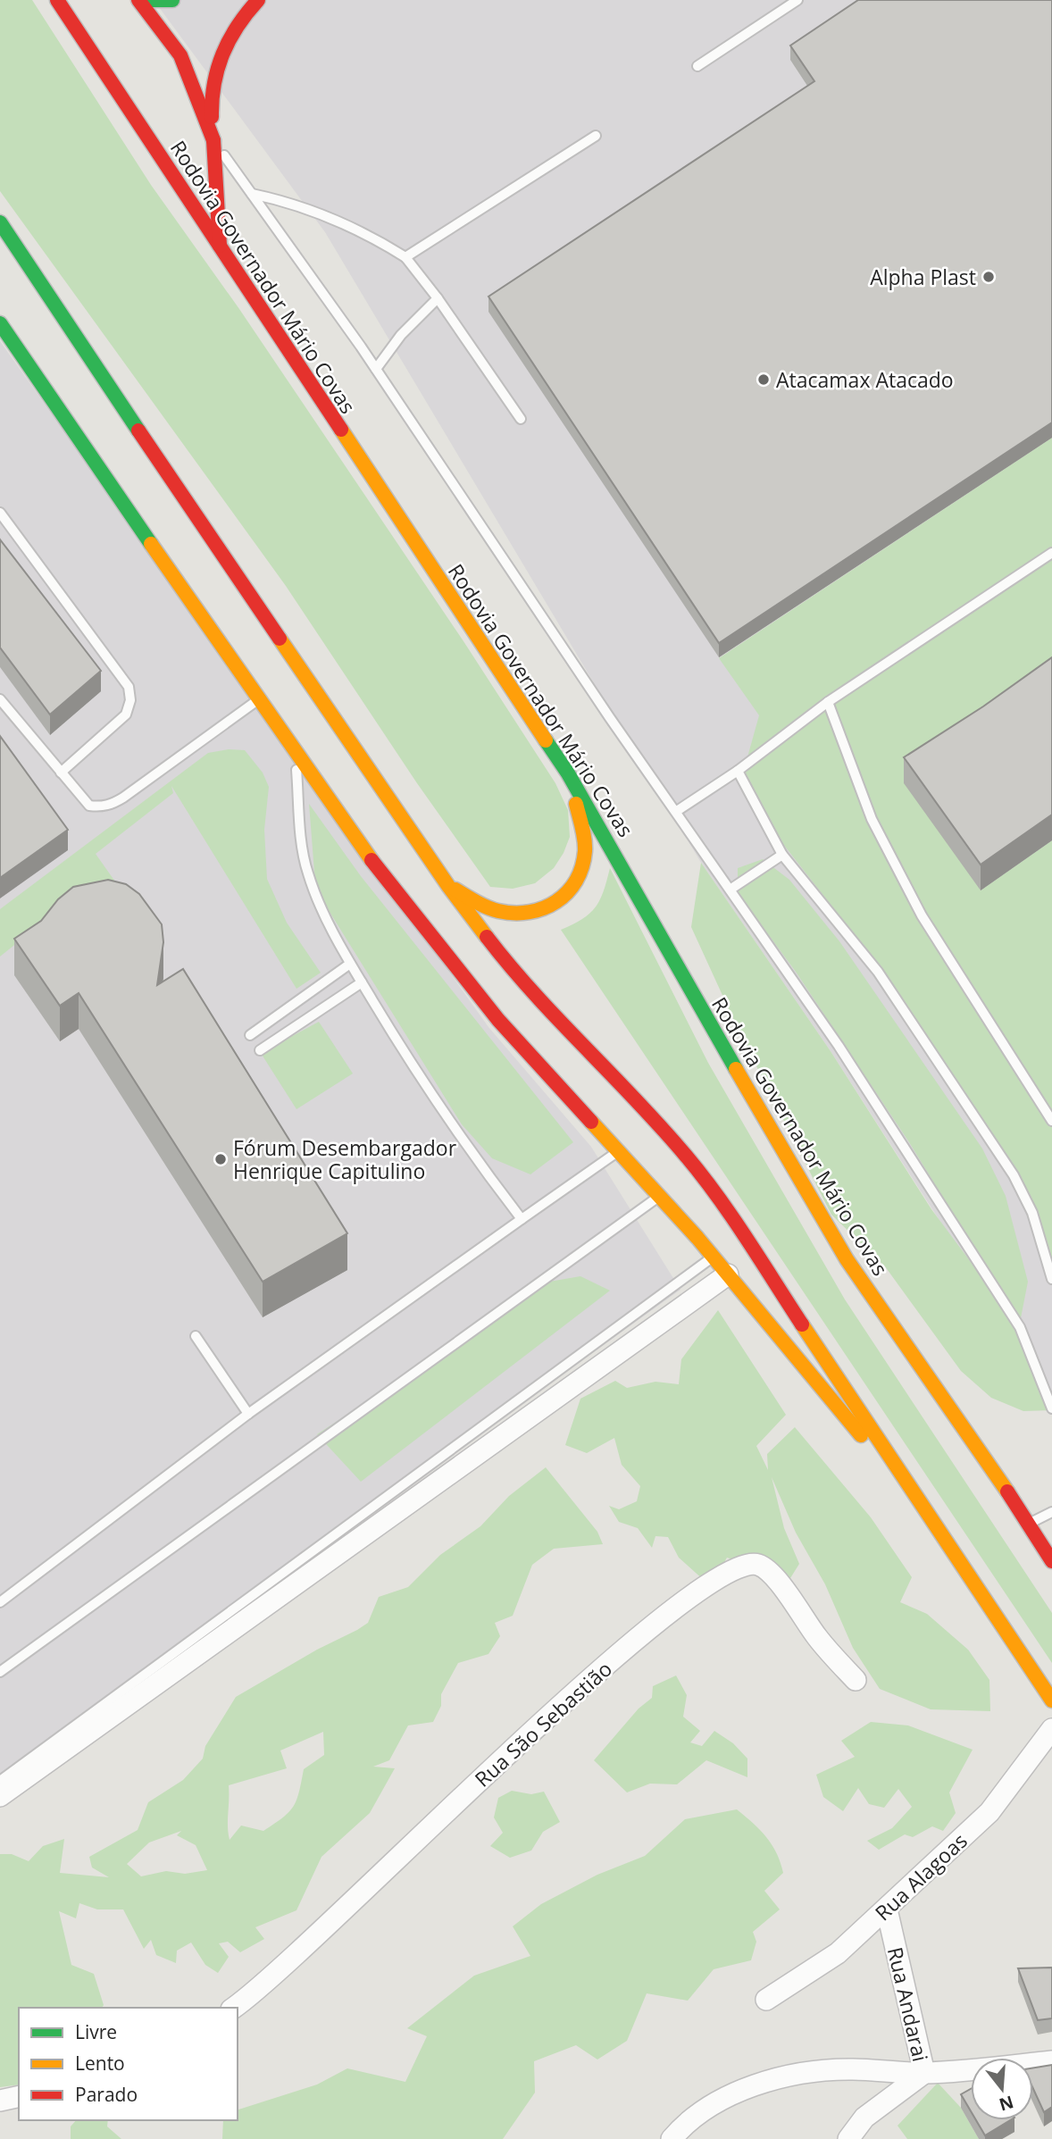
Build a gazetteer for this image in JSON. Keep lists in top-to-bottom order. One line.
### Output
{"streets":{"main road":["Rodovia Governador Mário Covas"],"street":["Rua São Sebastião","Rua Alagoas","Rua Andarai"]},"crossings":[["Rua Alagoas","Rua Andarai"]],"places":["Alpha Plast","Atacamax Atacado","Fórum Desembargador Henrique Capitulino"],"legend":["Livre","Lento","Parado"],"north":"bottom"}
